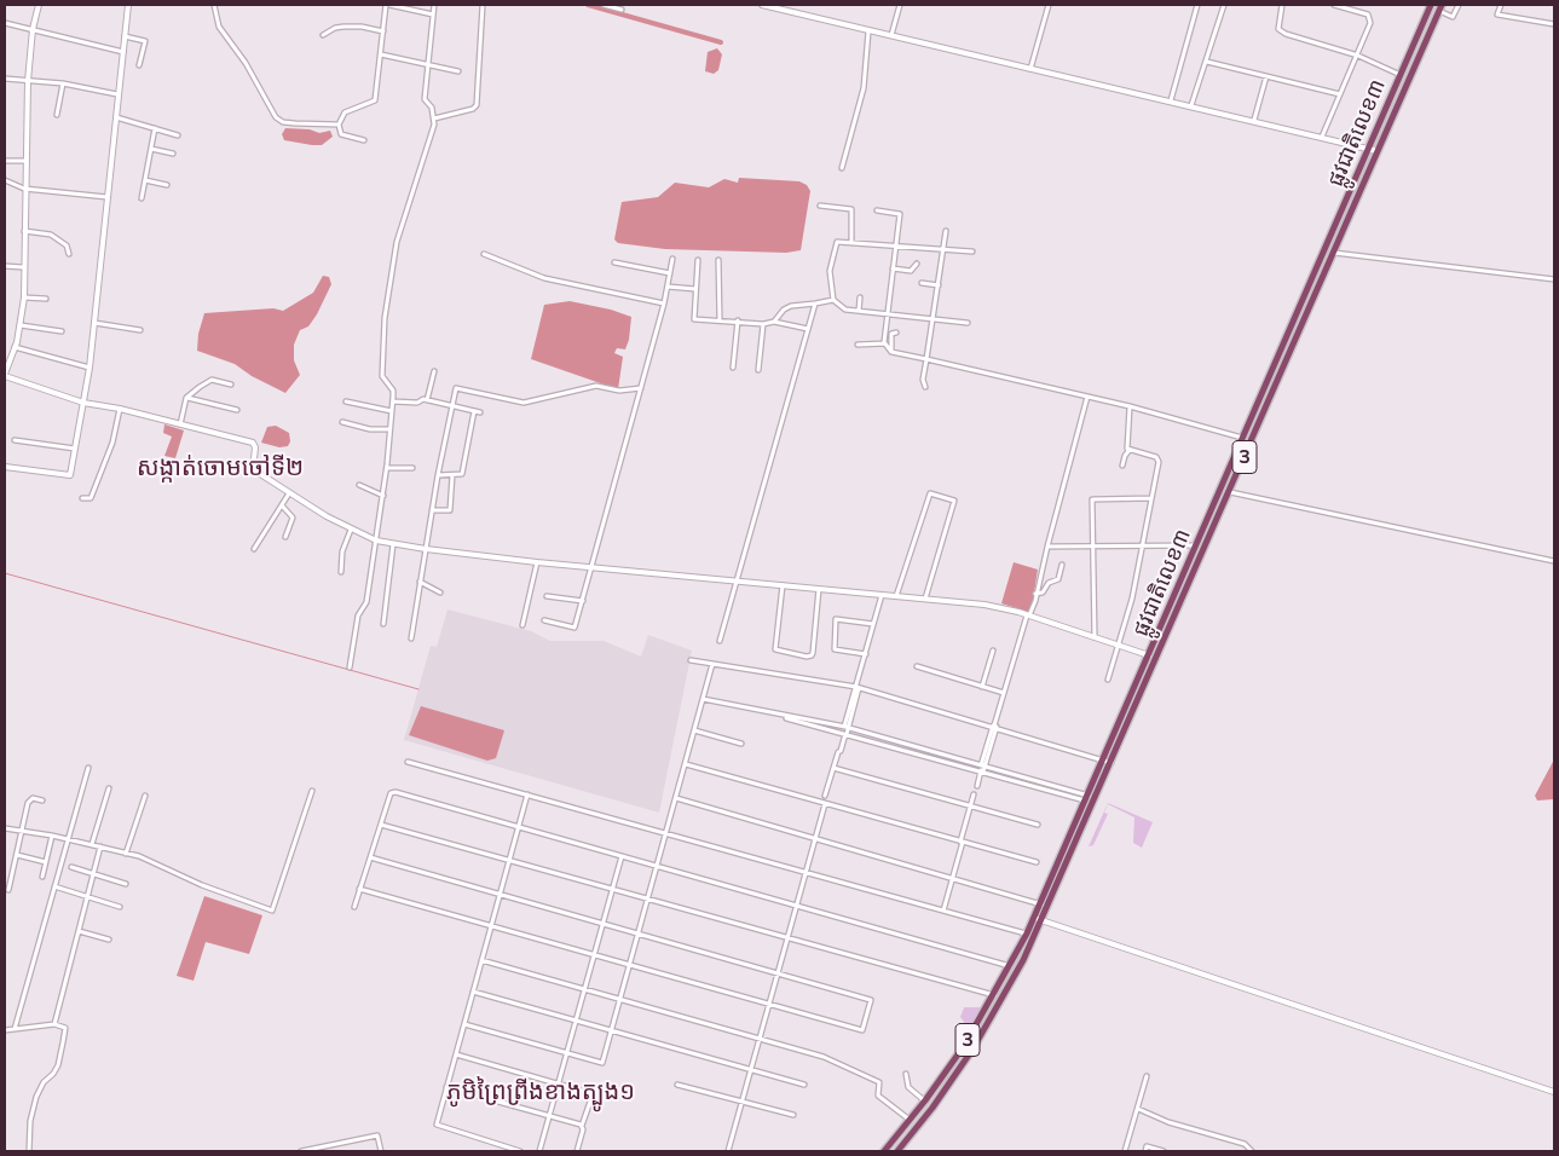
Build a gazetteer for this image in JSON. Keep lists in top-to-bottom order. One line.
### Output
{"streets":{"highway":["ផ្លូវជាតិលេខ៣","3"]},"districts":["សង្កាត់ចោមចៅទី២","ភូមិព្រៃព្រីងខាងត្បូង១"]}
